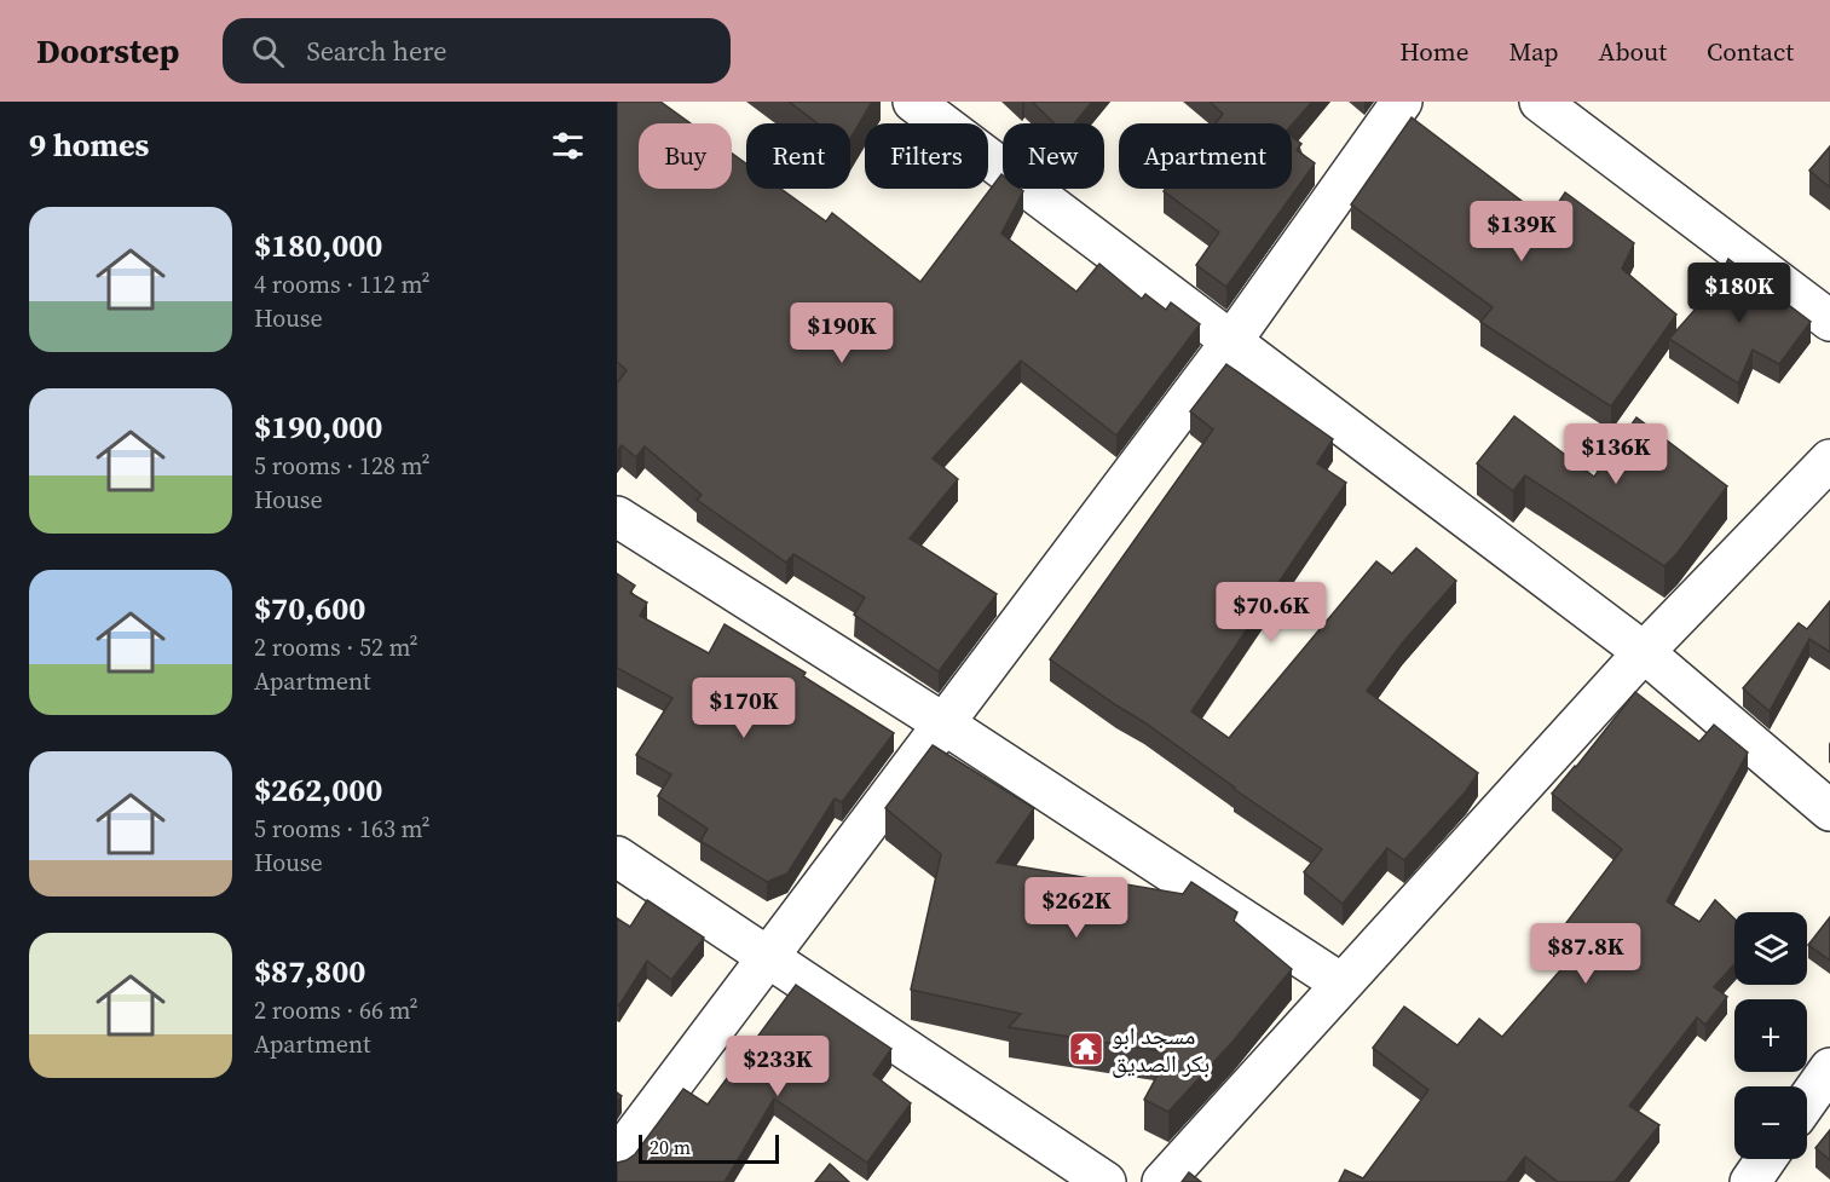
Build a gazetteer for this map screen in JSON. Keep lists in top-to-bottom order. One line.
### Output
{"places":{"temple":["مسجد ابو بكر الصديق"]},"scale_bar":"20 m","page":{"header":"Doorstep","search":"Search here","nav":["Home","Map","About","Contact"],"heading":"9 homes","chip":["Buy","Rent","Filters","New","Apartment"],"list":[{"name":"$180,000","note":"4 rooms · 112 m² · House"},{"name":"$190,000","note":"5 rooms · 128 m² · House"},{"name":"$70,600","note":"2 rooms · 52 m² · Apartment"},{"name":"$262,000","note":"5 rooms · 163 m² · House"},{"name":"$87,800","note":"2 rooms · 66 m² · Apartment"}],"price":["$139K","$180K","$190K","$136K","$70.6K","$170K","$262K","$87.8K","$233K"],"map_buttons":["+","−"],"scale":"20 m"}}
